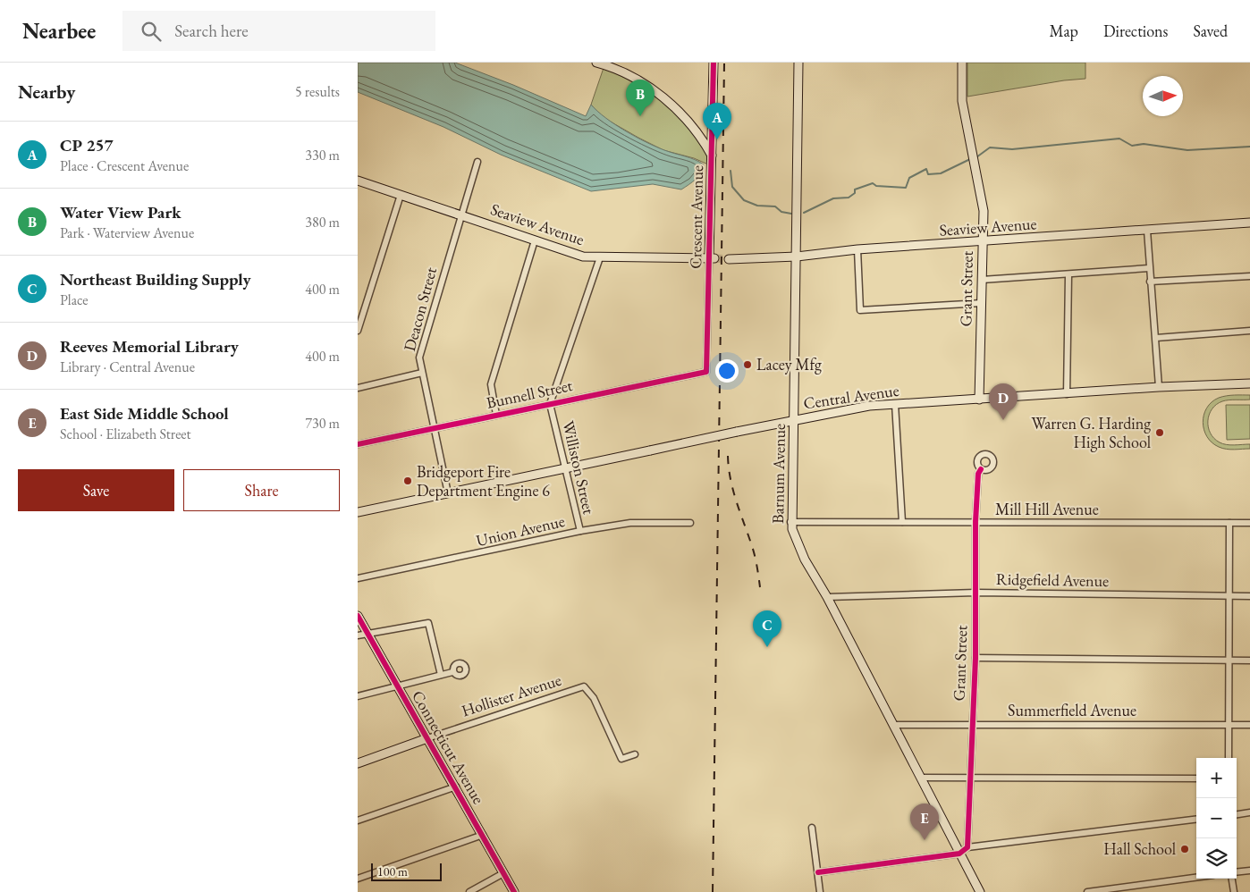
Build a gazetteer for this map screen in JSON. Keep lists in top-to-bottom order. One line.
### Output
{"streets":{"main road":["Crescent Avenue","Seaview Avenue","Grant Street","Central Avenue","Barnum Avenue","Hollister Avenue","Connecticut Avenue"],"street":["Deacon Street","Bunnell Street","Williston Street","Mill Hill Avenue","Union Avenue","Ridgefield Avenue","Summerfield Avenue"]},"crossings":[["Crescent Avenue","Seaview Avenue"],["Crescent Avenue","Bunnell Street"],["Seaview Avenue","Grant Street"],["Seaview Avenue","Deacon Street"],["Seaview Avenue","Williston Street"],["Seaview Avenue","Barnum Avenue"],["Grant Street","Central Avenue"],["Grant Street","Mill Hill Avenue"],["Grant Street","Ridgefield Avenue"],["Grant Street","Summerfield Avenue"],["Deacon Street","Bunnell Street"],["Deacon Street","Central Avenue"],["Bunnell Street","Williston Street"],["Central Avenue","Williston Street"],["Central Avenue","Barnum Avenue"],["Williston Street","Union Avenue"],["Barnum Avenue","Mill Hill Avenue"],["Barnum Avenue","Ridgefield Avenue"],["Barnum Avenue","Summerfield Avenue"],["Hollister Avenue","Connecticut Avenue"]],"places":["Lacey Mfg","Warren G. Harding High School","Bridgeport Fire Department Engine 6","Hall School"],"scale_bar":"100 m","north":"right","page":{"header":"Nearbee","search":"Search here","nav":["Map","Directions","Saved"],"heading":["Nearby","5 results"],"pins":["B","A","D","C","E"],"list":[{"mark":"A","name":"CP 257","note":"Place · Crescent Avenue","value":"330 m"},{"mark":"B","name":"Water View Park","note":"Park · Waterview Avenue","value":"380 m"},{"mark":"C","name":"Northeast Building Supply","note":"Place","value":"400 m"},{"mark":"D","name":"Reeves Memorial Library","note":"Library · Central Avenue","value":"400 m"},{"mark":"E","name":"East Side Middle School","note":"School · Elizabeth Street","value":"730 m"}],"buttons":["Save","Share"],"map_buttons":["+","−"],"scale":"100 m"}}
